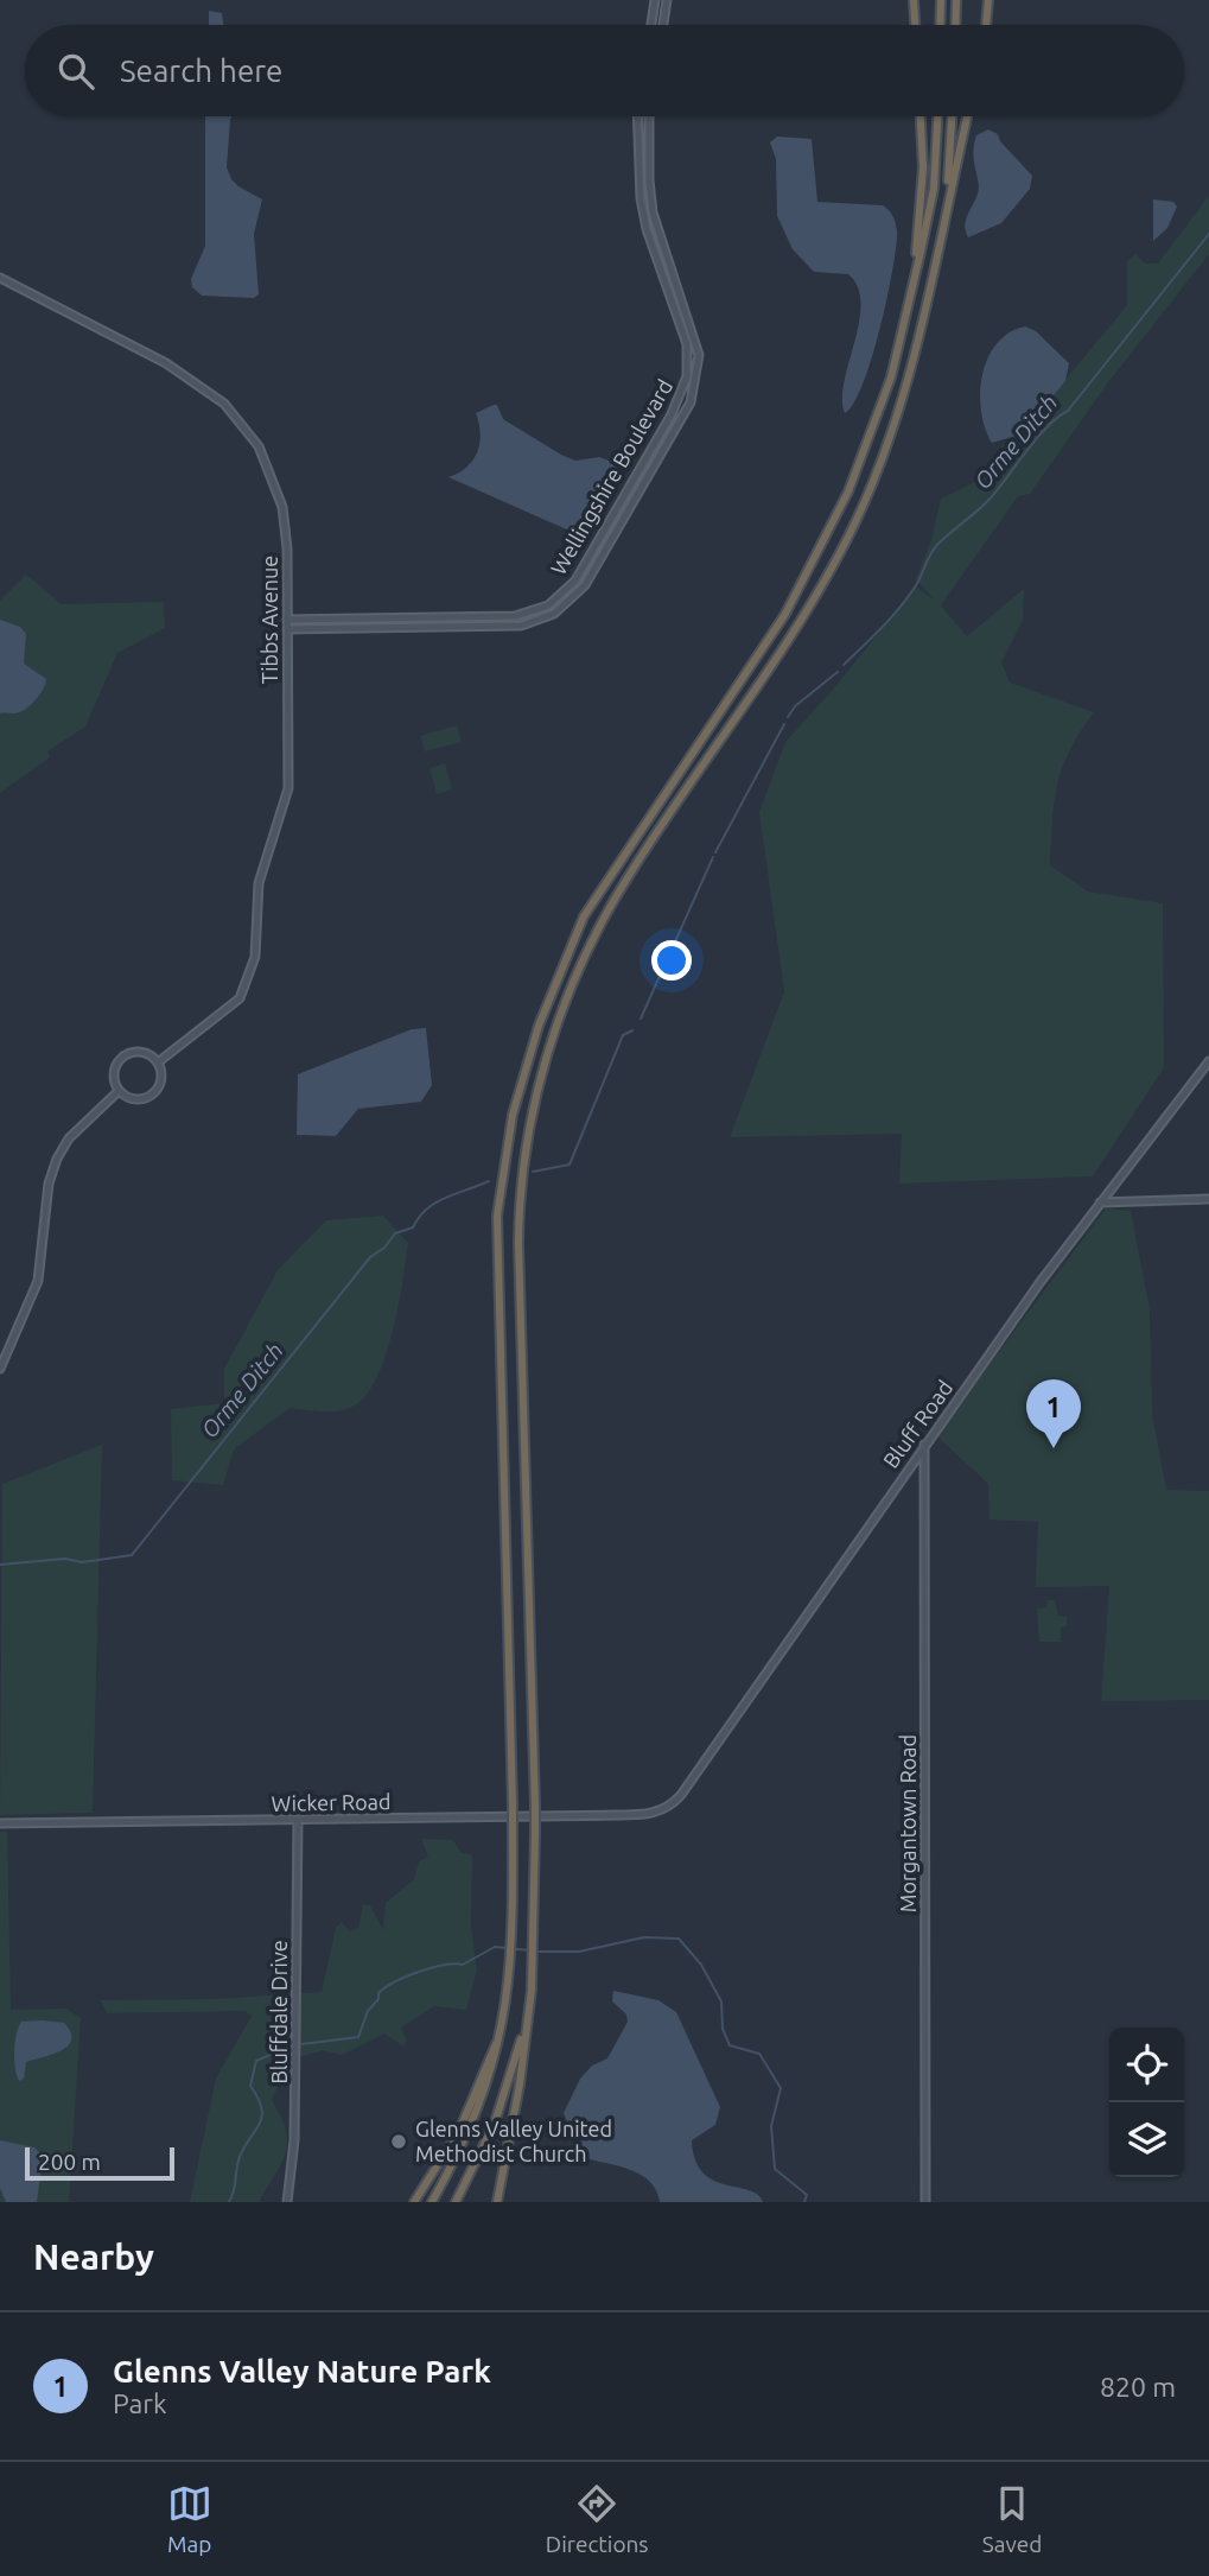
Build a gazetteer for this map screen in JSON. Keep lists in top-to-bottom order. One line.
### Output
{"streets":{"street":["Wellingshire Boulevard","Tibbs Avenue","Bluff Road","Wicker Road","Morgantown Road","Bluffdale Drive"]},"crossings":[["Wellingshire Boulevard","Tibbs Avenue"],["Bluff Road","Wicker Road"],["Bluff Road","Morgantown Road"],["Wicker Road","Bluffdale Drive"]],"water":["Orme Ditch"],"places":["Glenns Valley United Methodist Church"],"scale_bar":"200 m","page":{"search":"Search here","pins":"1","scale":"200 m","heading":"Nearby","list":[{"mark":"1","name":"Glenns Valley Nature Park","note":"Park","value":"820 m"}],"nav":["Map","Directions","Saved"]}}
